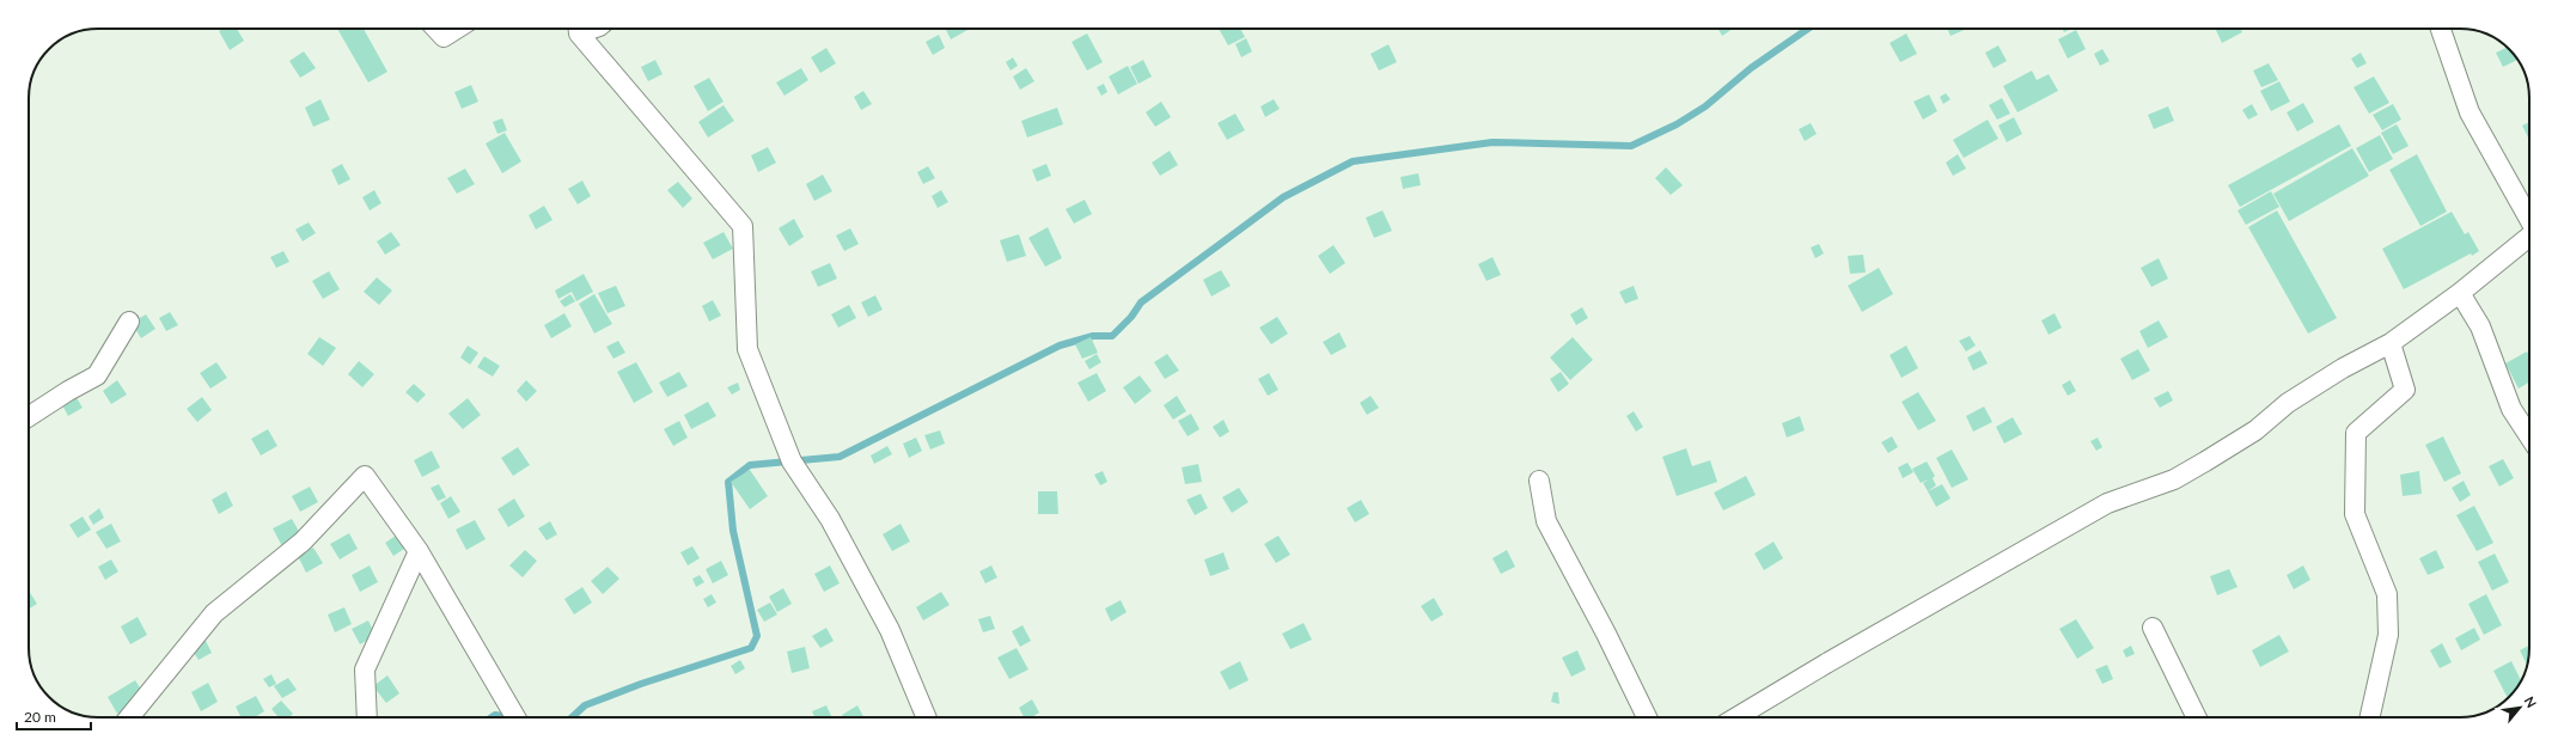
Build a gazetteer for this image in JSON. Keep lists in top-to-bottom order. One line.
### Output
{"scale_bar":"20 m","north":"top right"}
